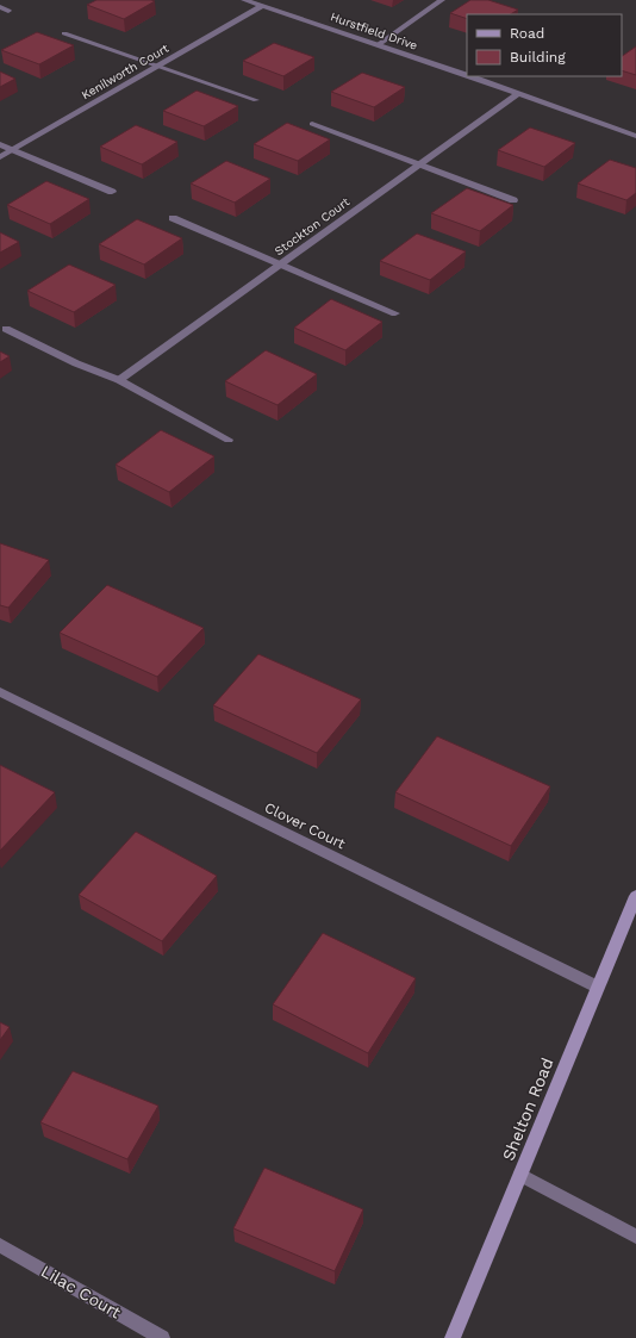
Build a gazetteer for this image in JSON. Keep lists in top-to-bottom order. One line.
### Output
{"streets":{"street":["Hurstfield Drive","Kenilworth Court","Stockton Court","Clover Court","Shelton Road","Lilac Court"]},"crossings":[["Hurstfield Drive","Kenilworth Court"],["Hurstfield Drive","Stockton Court"],["Clover Court","Shelton Road"]],"legend":["Road","Building"]}
